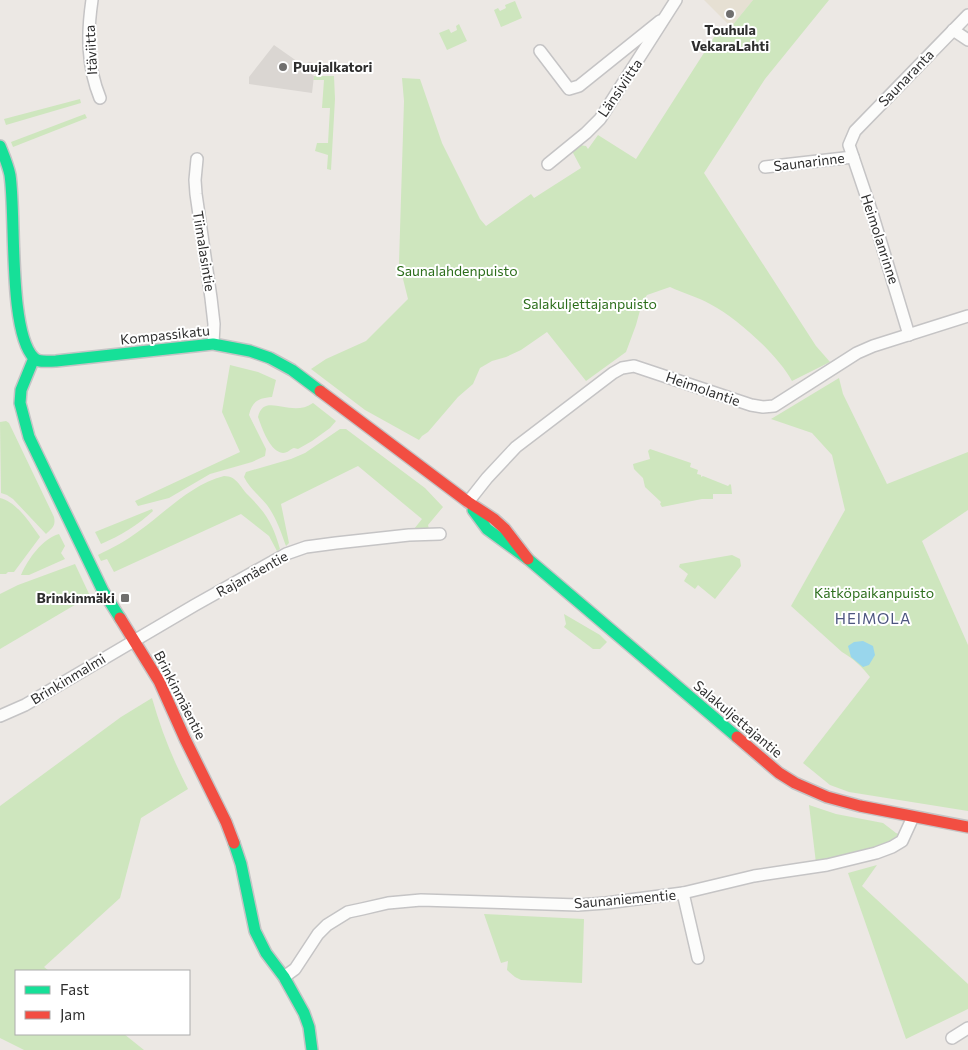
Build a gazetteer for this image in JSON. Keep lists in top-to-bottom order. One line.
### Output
{"streets":{"street":["Itäviitta","Saunaranta","Länsiviitta","Saunarinne","Heimolanrinne","Tiimalasintie","Kompassikatu","Heimolantie","Rajamäentie","Brinkinmalmi","Brinkinmäentie","Salakuljettajantie","Saunaniementie"]},"crossings":[["Saunaranta","Heimolanrinne"],["Saunarinne","Heimolanrinne"],["Heimolanrinne","Heimolantie"],["Tiimalasintie","Kompassikatu"],["Kompassikatu","Heimolantie"],["Kompassikatu","Brinkinmäentie"],["Kompassikatu","Salakuljettajantie"],["Heimolantie","Salakuljettajantie"],["Rajamäentie","Brinkinmalmi"],["Rajamäentie","Brinkinmäentie"],["Brinkinmalmi","Brinkinmäentie"],["Brinkinmäentie","Saunaniementie"],["Salakuljettajantie","Saunaniementie"]],"districts":["HEIMOLA"],"parks":["Saunalahdenpuisto","Salakuljettajanpuisto","Kätköpaikanpuisto"],"places":{"other":["Touhula VekaraLahti","Puujalkatori"],"transit":["Brinkinmäki"]},"legend":["Fast","Jam"]}
